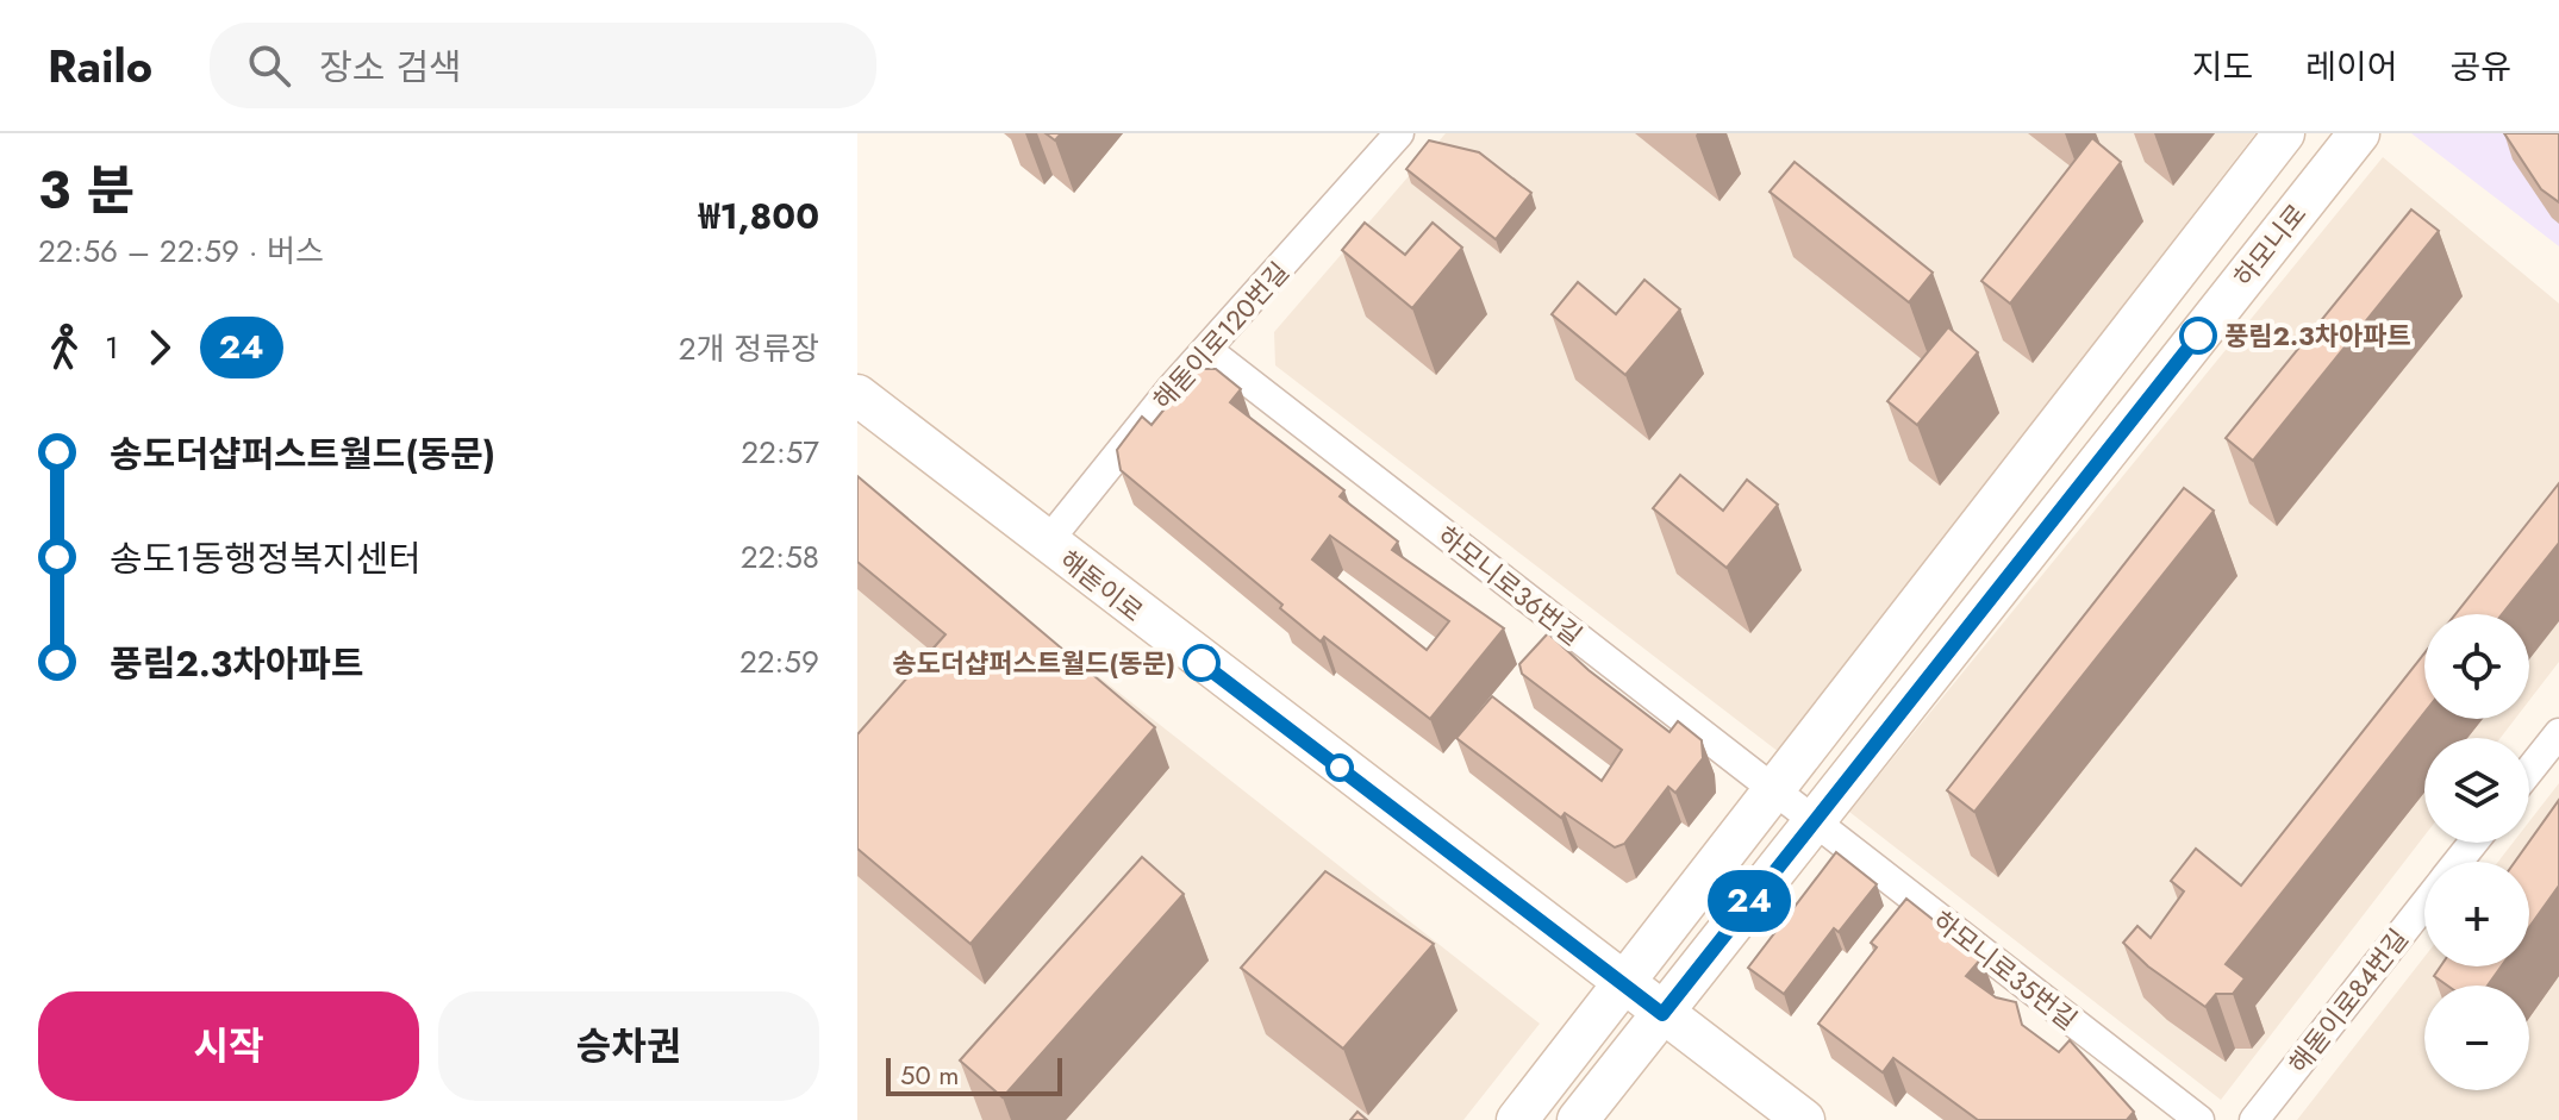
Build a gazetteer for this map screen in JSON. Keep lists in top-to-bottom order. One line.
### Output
{"streets":{"street":["하모니로","해돋이로120번길","해돋이로","하모니로36번길","하모니로35번길","해돋이로84번길"]},"crossings":[["하모니로","해돋이로"],["하모니로","하모니로36번길"],["하모니로","하모니로35번길"],["해돋이로120번길","해돋이로"],["해돋이로120번길","하모니로36번길"],["하모니로36번길","하모니로35번길"]],"places":["풍림2.3차아파트","송도더샵퍼스트월드(동문)"],"lines":["bus line 24"],"scale_bar":"50 m","page":{"header":"Railo","search":"장소 검색","nav":["지도","레이어","공유"],"heading":["3 분","22:56 – 22:59 · 버스","₩1,800"],"on_map":"24","legs":["1","24","2개 정류장"],"list":[{"name":"송도더샵퍼스트월드(동문)","value":"22:57"},{"name":"송도1동행정복지센터","value":"22:58"},{"name":"풍림2.3차아파트","value":"22:59"}],"map_buttons":["+","−"],"buttons":["시작","승차권"],"scale":"50 m"}}
